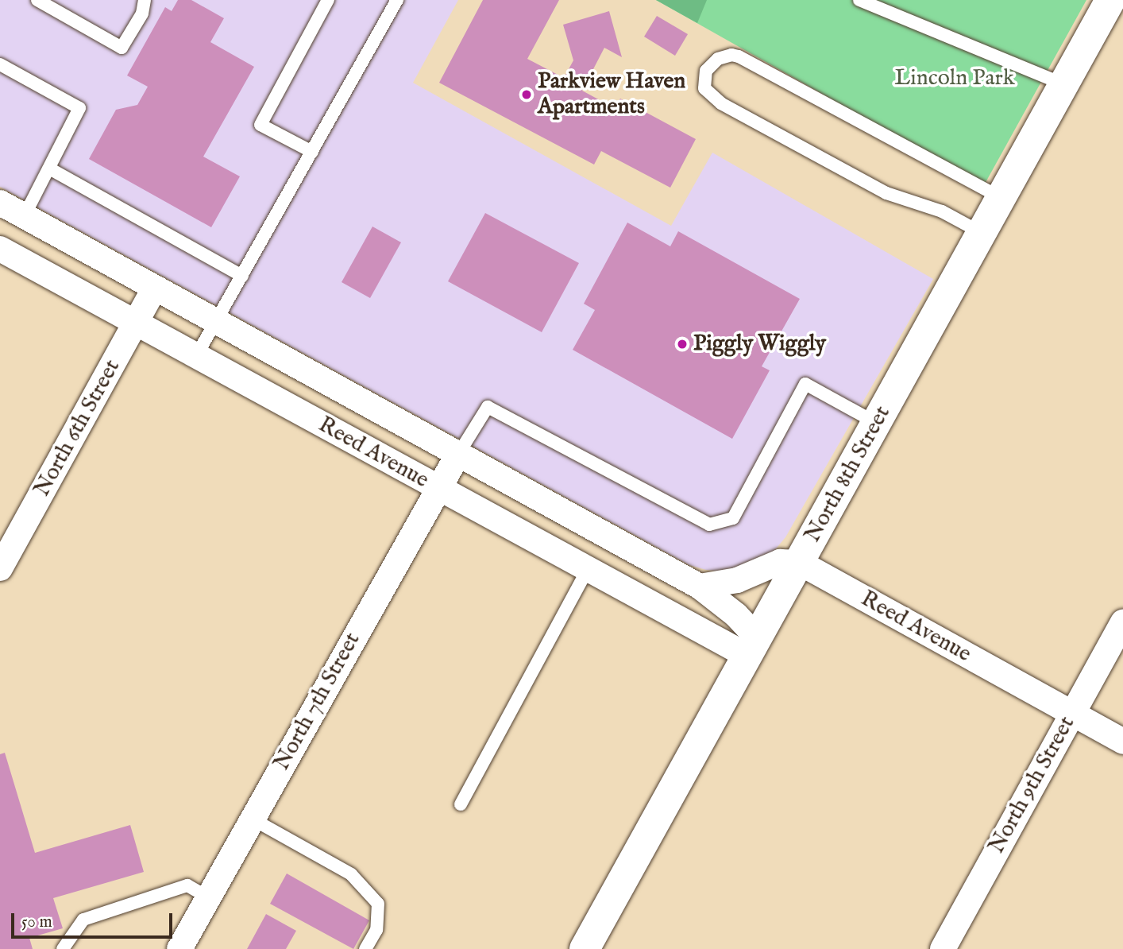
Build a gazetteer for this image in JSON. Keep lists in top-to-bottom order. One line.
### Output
{"streets":{"street":["North 6th Street","Reed Avenue","North 8th Street","North 7th Street","North 9th Street"]},"crossings":[["North 6th Street","Reed Avenue"],["Reed Avenue","North 8th Street"],["Reed Avenue","North 7th Street"],["Reed Avenue","North 9th Street"]],"parks":["Lincoln Park"],"places":["Parkview Haven Apartments","Piggly Wiggly"],"scale_bar":"50 m"}
